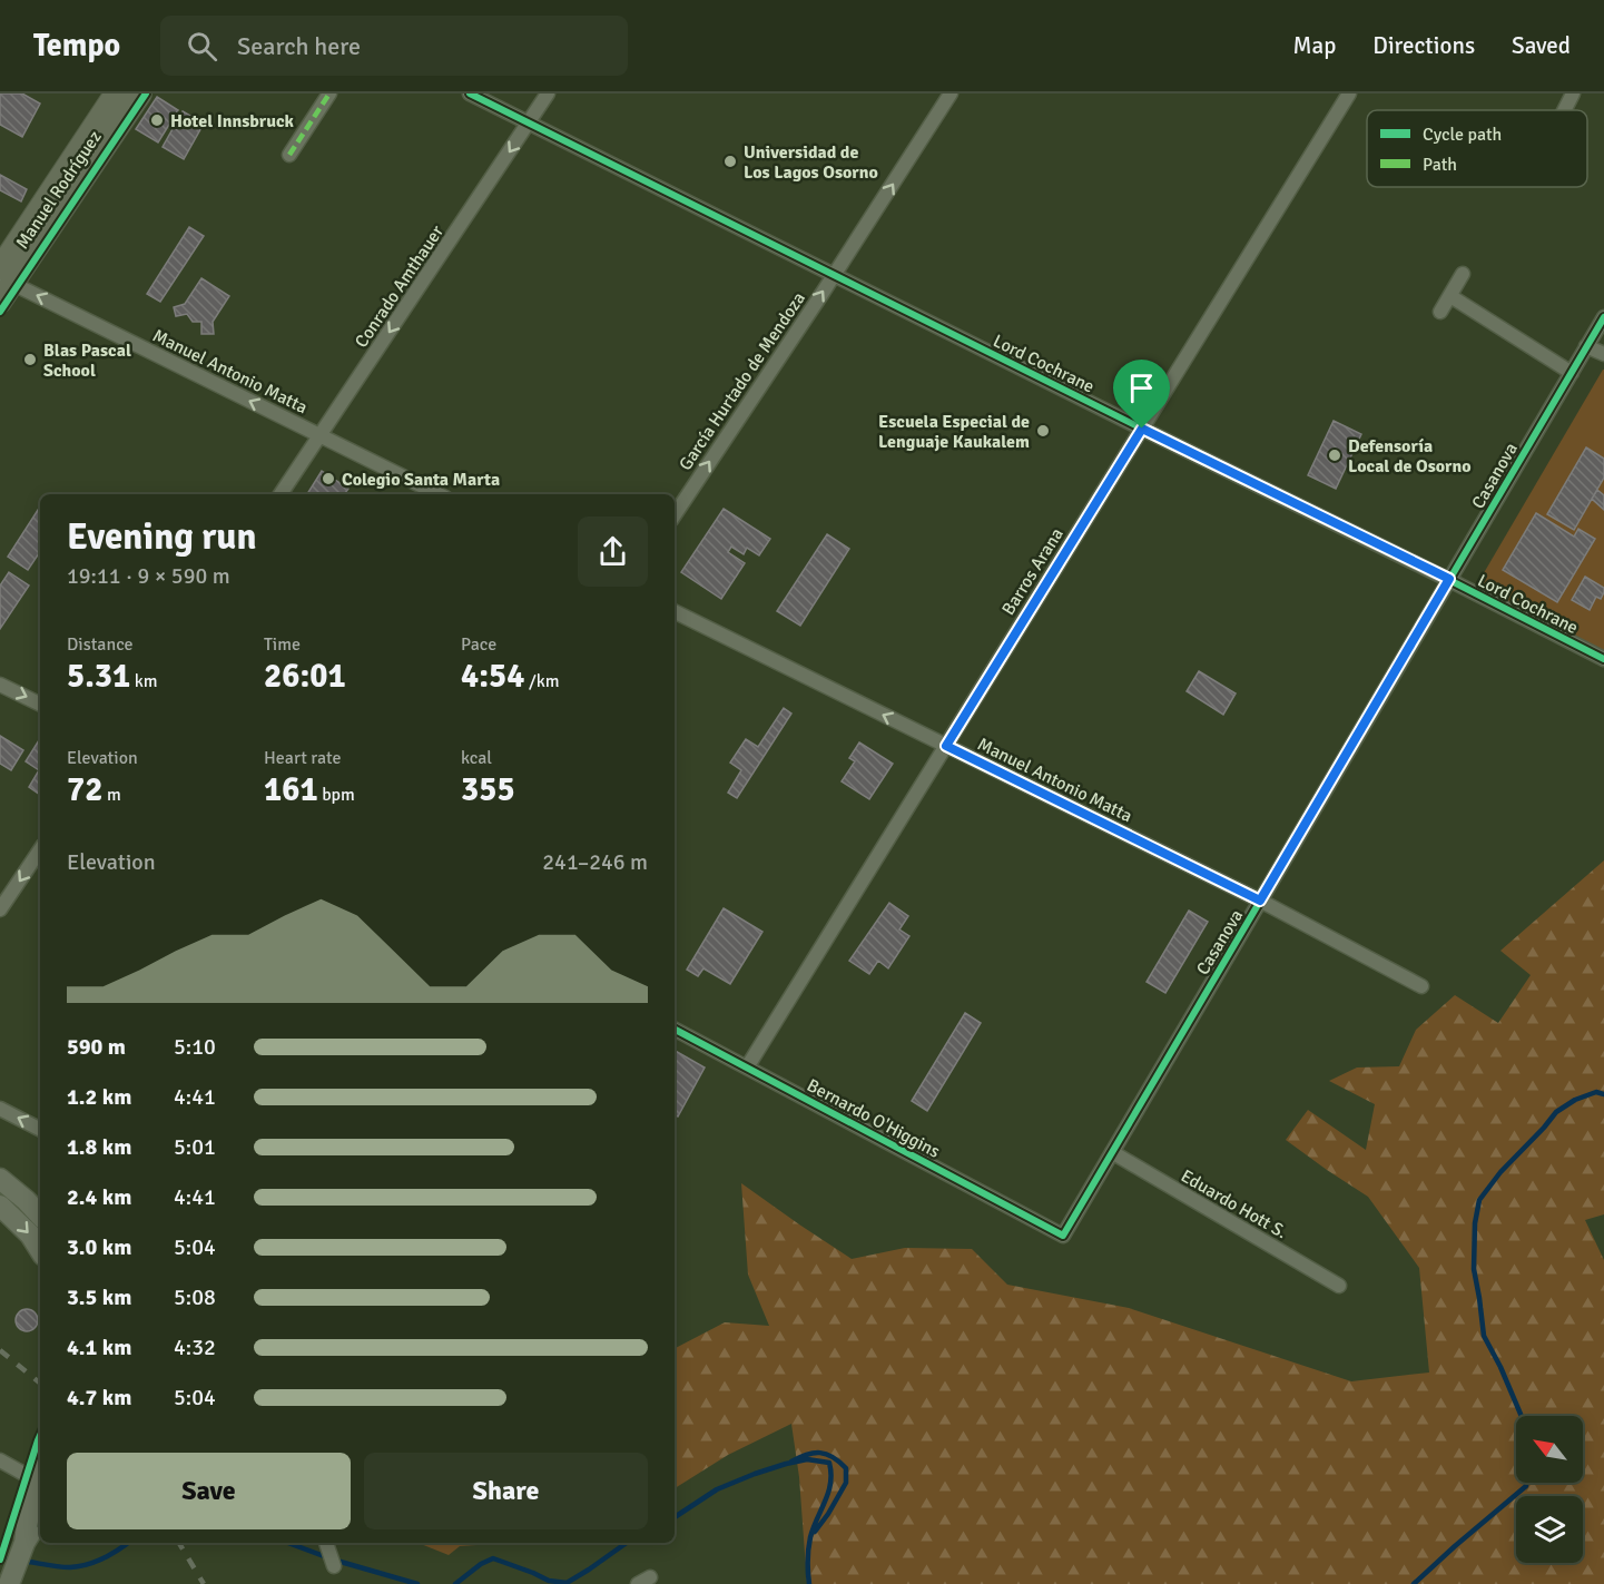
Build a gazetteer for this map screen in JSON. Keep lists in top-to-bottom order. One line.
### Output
{"streets":{"main road":["Manuel Rodríguez"],"street":["Conrado Amthauer","Lord Cochrane","Manuel Antonio Matta","García Hurtado de Mendoza","Casanova","Barros Arana","Bernardo O'Higgins","Eduardo Hott S."]},"crossings":[["Manuel Rodríguez","Manuel Antonio Matta"],["Conrado Amthauer","Lord Cochrane"],["Conrado Amthauer","Manuel Antonio Matta"],["Lord Cochrane","García Hurtado de Mendoza"],["Lord Cochrane","Casanova"],["Lord Cochrane","Barros Arana"],["Manuel Antonio Matta","Casanova"],["Manuel Antonio Matta","Barros Arana"],["Casanova","Bernardo O'Higgins"],["Casanova","Eduardo Hott S."],["Barros Arana","Bernardo O'Higgins"]],"one_way":["Conrado Amthauer","Manuel Antonio Matta","García Hurtado de Mendoza"],"places":["Hotel Innsbruck","Universidad de Los Lagos Osorno","Blas Pascal School","Escuela Especial de Lenguaje Kaukalem","Defensoría Local de Osorno","Colegio Santa Marta"],"legend":["Cycle path","Path"],"north":"top left","page":{"header":"Tempo","search":"Search here","nav":["Map","Directions","Saved"],"heading":["Evening run","19:11 · 9 × 590 m"],"stats":[["Distance","5.31 km"],["Time","26:01"],["Pace","4:54 /km"],["Elevation","72 m"],["Heart rate","161 bpm"],["kcal","355"]],"chart":["Elevation","241–246 m"],"list":[{"name":"590 m","note":"5:10"},{"name":"1.2 km","note":"4:41"},{"name":"1.8 km","note":"5:01"},{"name":"2.4 km","note":"4:41"},{"name":"3.0 km","note":"5:04"},{"name":"3.5 km","note":"5:08"},{"name":"4.1 km","note":"4:32"},{"name":"4.7 km","note":"5:04"}],"buttons":["Save","Share"]}}
